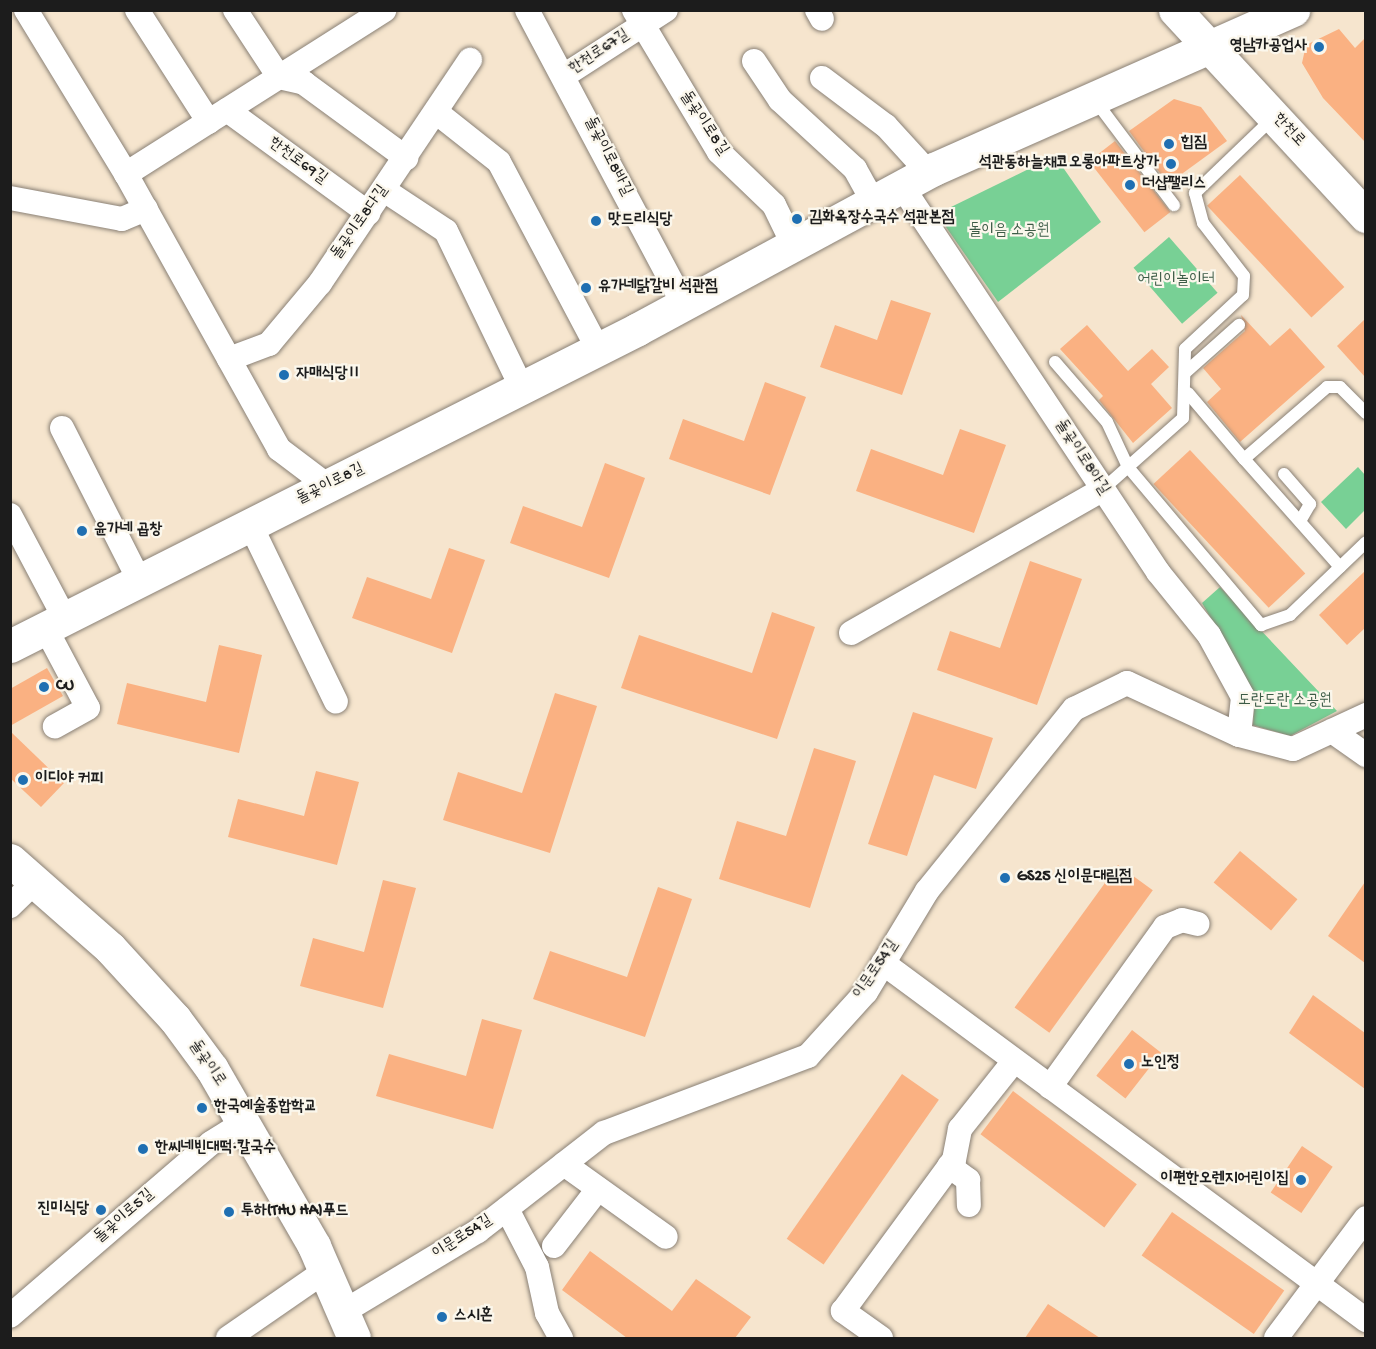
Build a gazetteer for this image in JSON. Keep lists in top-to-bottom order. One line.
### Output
{"streets":{"street":["한천로67길","돌곶이로8길","한천로","돌곶이로8바길","한천로69길","돌곶이로8다길","돌곶이로8아길","이문로54길","돌곶이로","돌곶이로5길"]},"crossings":[["한천로67길","돌곶이로8길"],["한천로67길","돌곶이로8바길"],["돌곶이로8길","한천로"],["돌곶이로8길","돌곶이로8바길"],["돌곶이로8길","돌곶이로8아길"],["한천로69길","돌곶이로8다길"],["돌곶이로8아길","이문로54길"],["이문로54길","돌곶이로"],["돌곶이로","돌곶이로5길"]],"parks":["돌이음 소공원","어린이놀이터","도란도란 소공원"],"places":["영남카공업사","힙짐","석관동하늘채코오롱아파트상가","더샵팰리스","김화옥장수국수 석관본점","맛드리식당","유가네닭갈비 석관점","자매식당Ⅱ","윤가네 곱창","CU","이디야 커피","GS25 신이문대림점","노인정","한국예술종합학교","한씨네빈대떡·칼국수","이편한오렌지어린이집","진미식당","투하(THU HA)푸드","스시혼"]}
